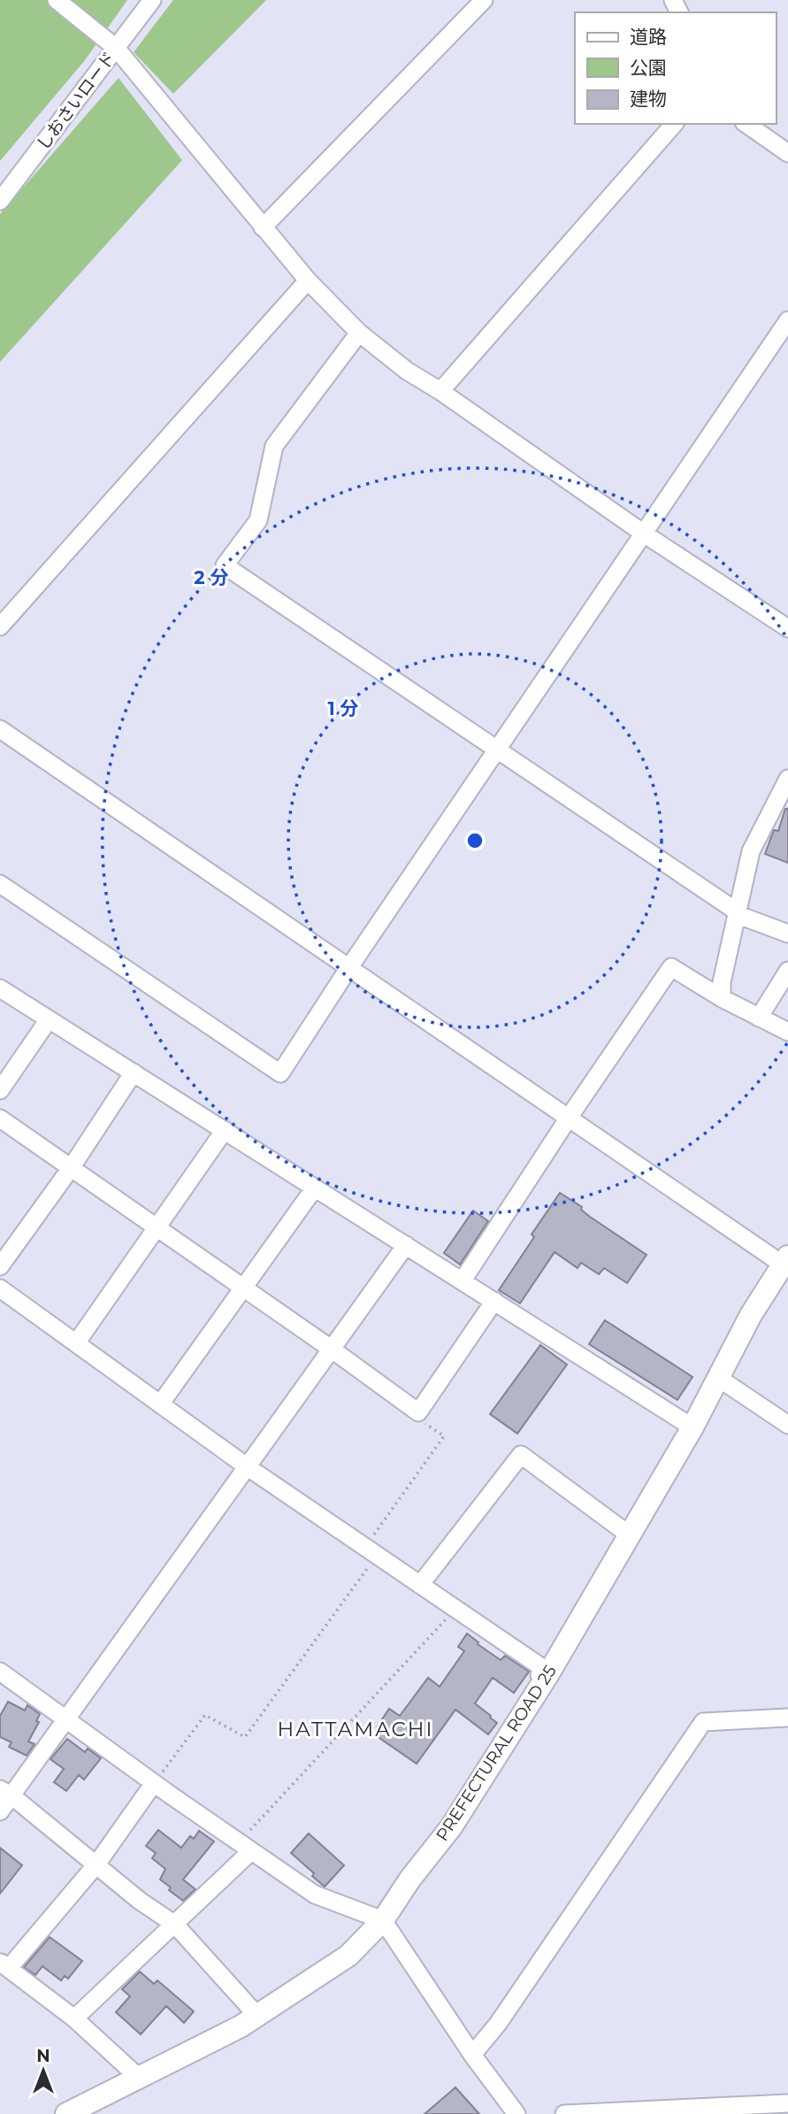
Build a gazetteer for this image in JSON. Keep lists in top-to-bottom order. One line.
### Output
{"streets":{"main road":["PREFECTURAL ROAD 25"],"street":["しおさいロード"]},"districts":["HATTAMACHI"],"legend":["道路","公園","建物"],"north":"top","rings":["2 分","1 分"]}
